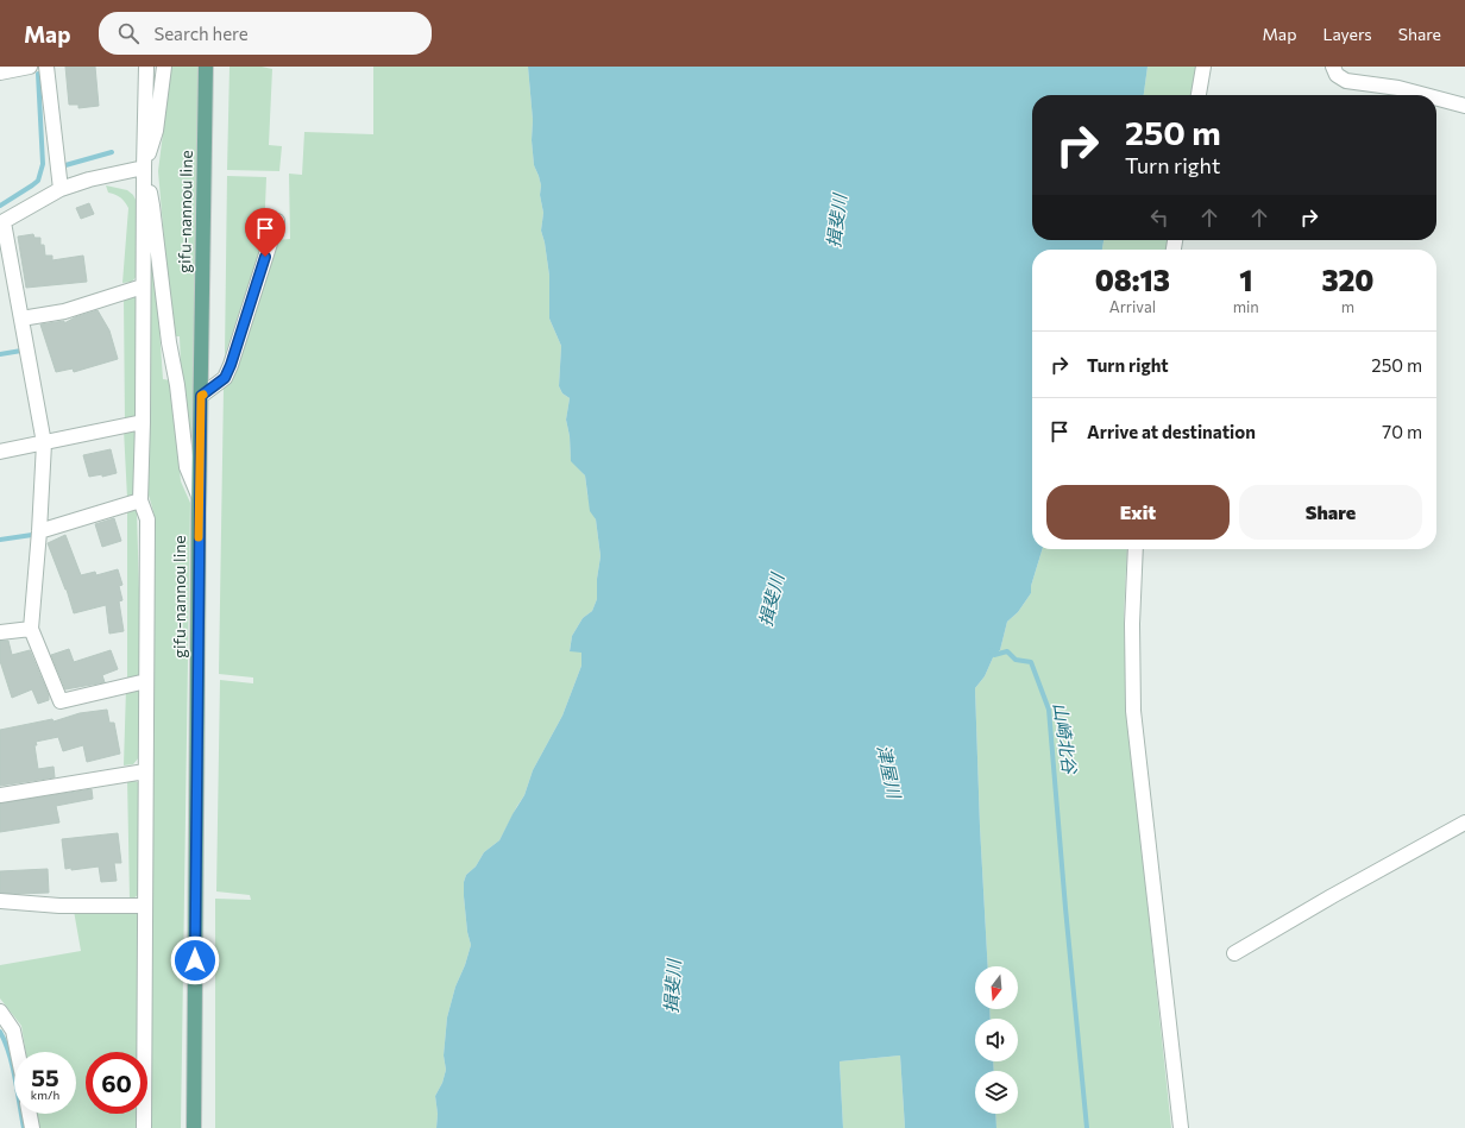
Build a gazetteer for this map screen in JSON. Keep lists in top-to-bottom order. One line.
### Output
{"streets":{"main road":["gifu-nannou line"]},"water":["揖斐川","山崎北谷","津屋川"],"north":"bottom","page":{"header":"Map","search":"Search here","nav":["Map","Layers","Share"],"turn":["250 m","Turn right"],"eta":["08:13","Arrival","1","min","320","m"],"list":[{"name":"Turn right","value":"250 m"},{"name":"Arrive at destination","value":"70 m"}],"buttons":["Exit","Share"],"speed":"55 km/h","limit":"60"}}
